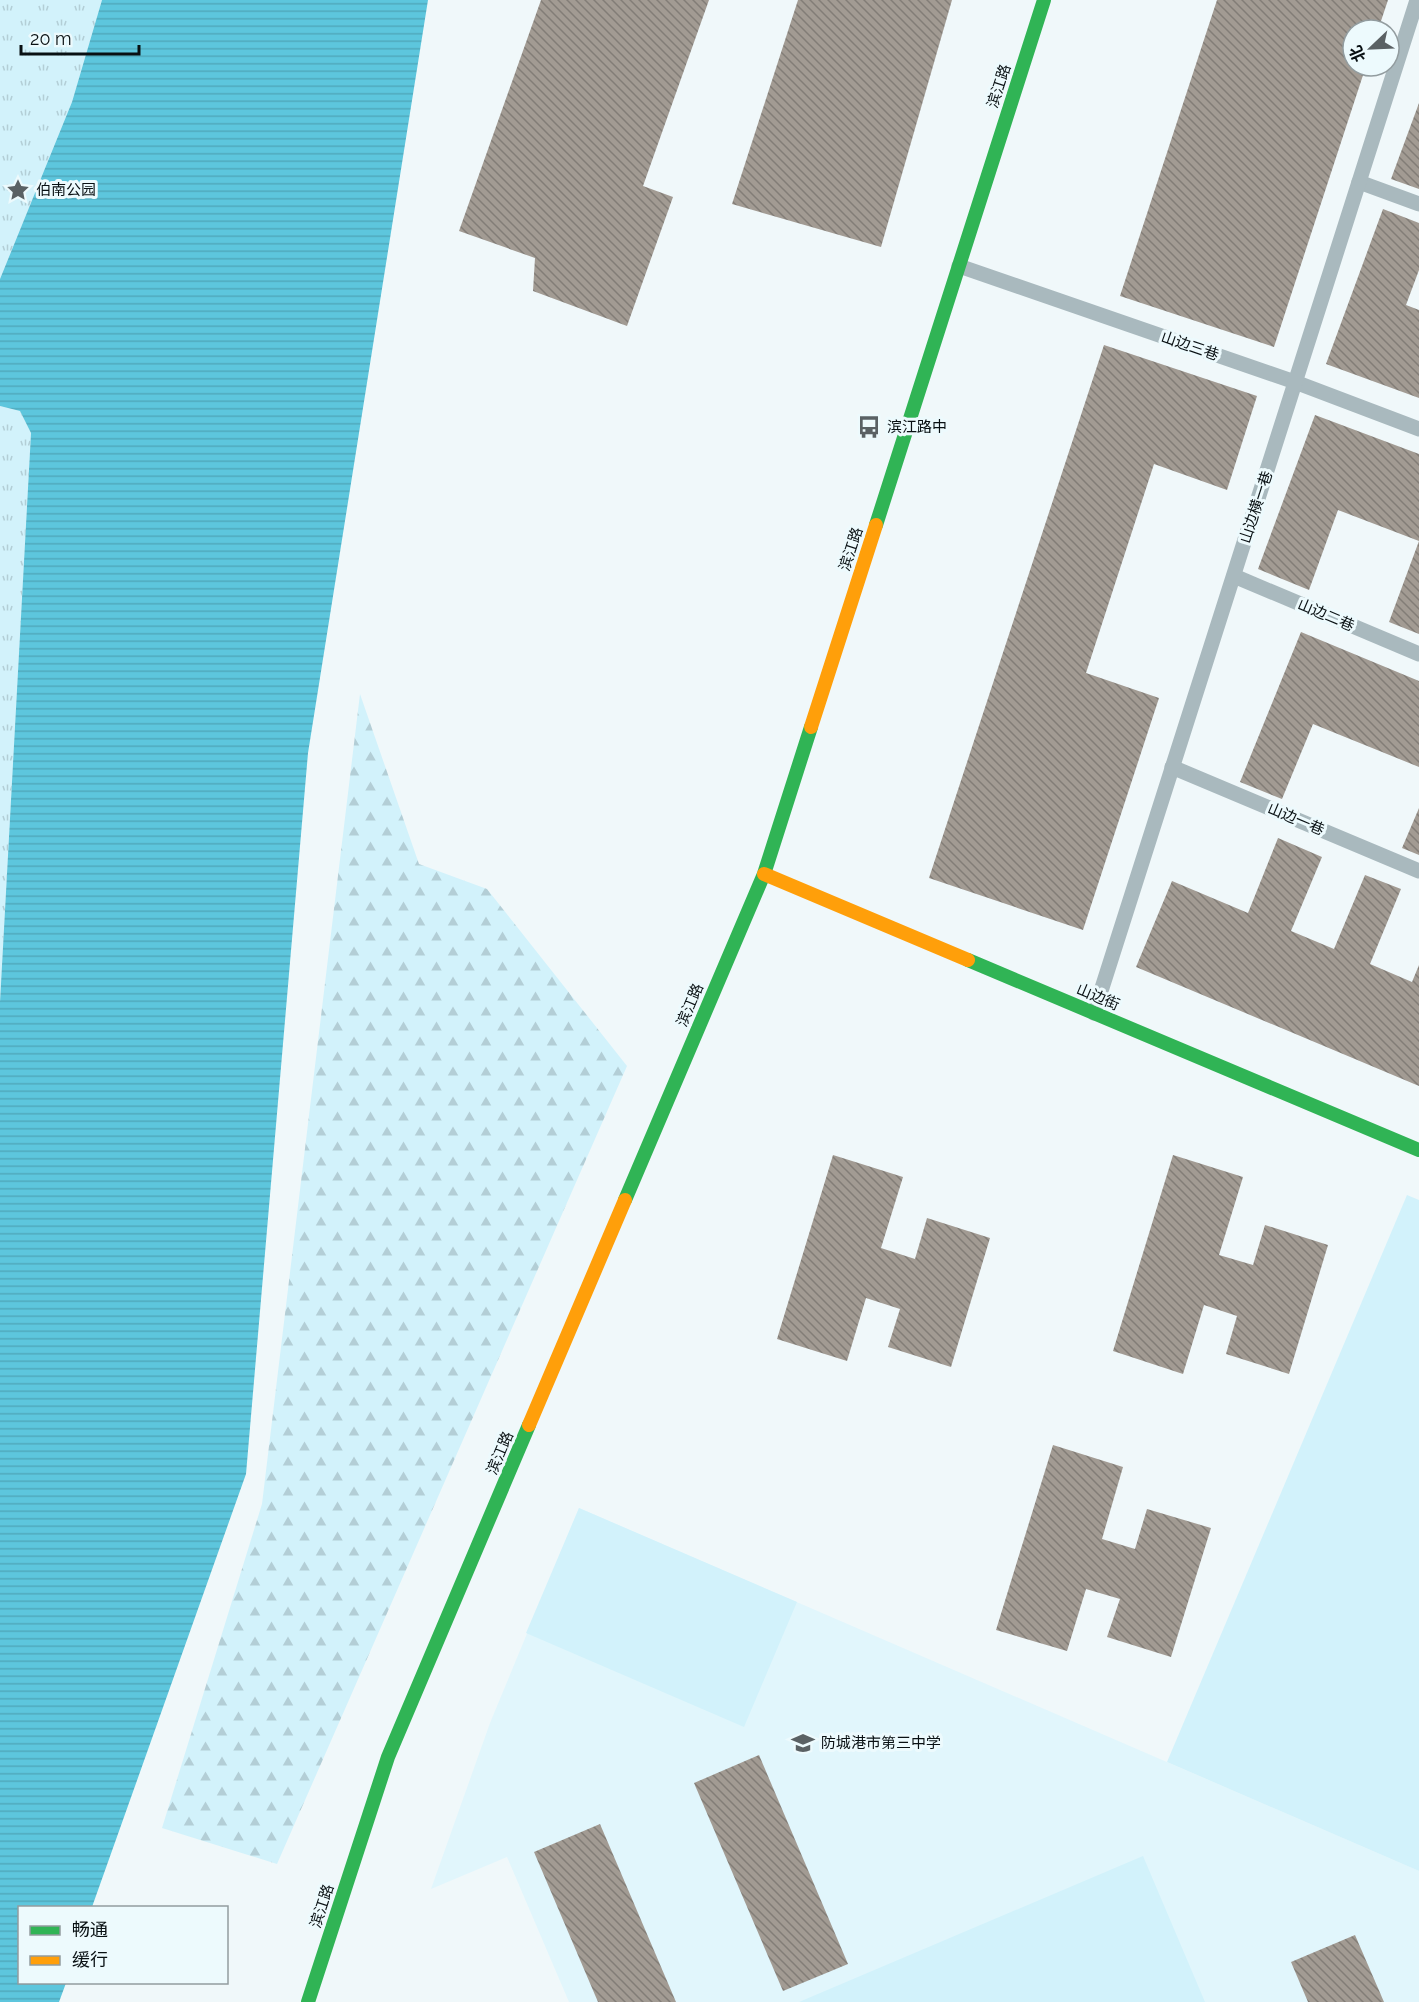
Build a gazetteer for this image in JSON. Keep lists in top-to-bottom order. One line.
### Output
{"streets":{"street":["滨江路","山边街"],"lane":["山边三巷","山边横一巷","山边二巷","山边一巷"]},"crossings":[["滨江路","山边三巷"],["滨江路","山边街"],["山边三巷","山边横一巷"],["山边横一巷","山边二巷"],["山边横一巷","山边一巷"],["山边横一巷","山边街"]],"places":{"place":["伯南公园"],"bus stop":["滨江路中"],"school or university":["防城港市第三中学"]},"legend":["畅通","缓行"],"scale_bar":"20 m","north":"bottom left"}
